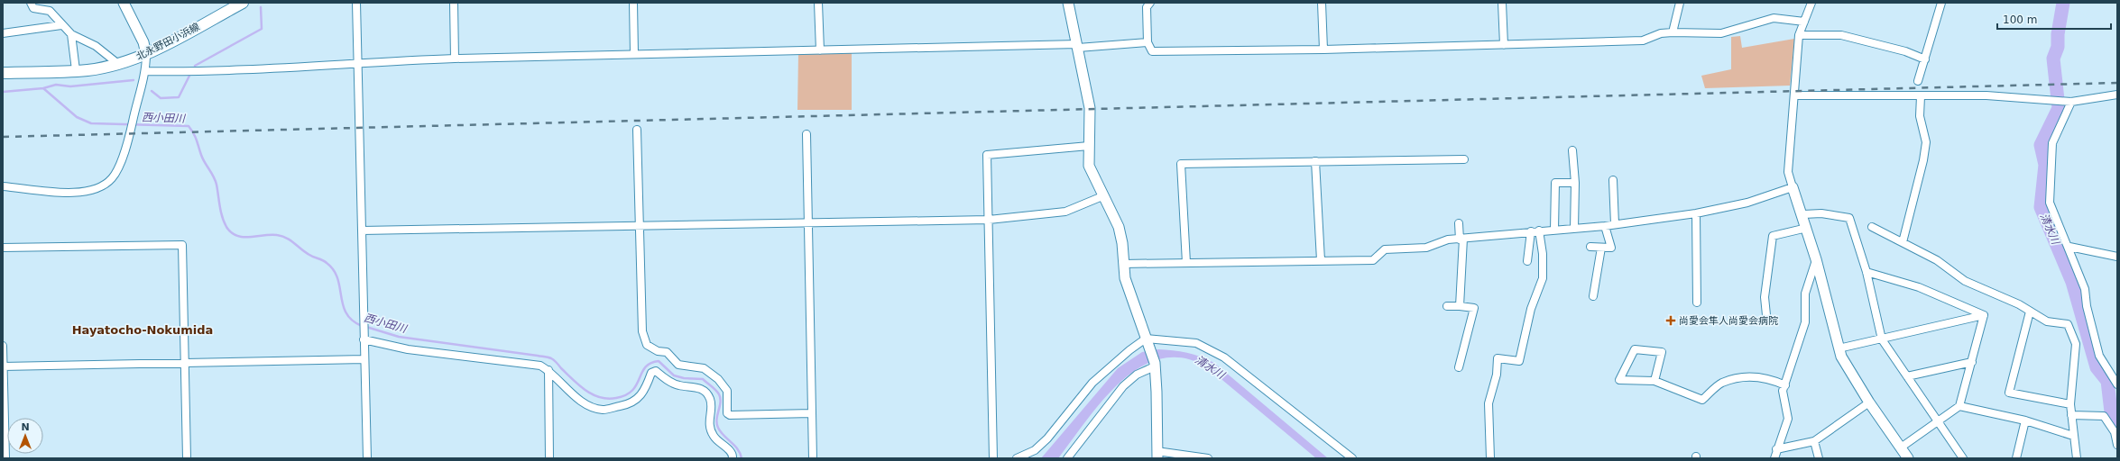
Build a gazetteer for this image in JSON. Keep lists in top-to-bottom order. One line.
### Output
{"streets":{"main road":["北永野田小浜線"]},"districts":["Hayatocho-Nokumida"],"water":["西小田川","清水川"],"places":{"health":["尚愛会隼人尚愛会病院"]},"scale_bar":"100 m","north":"top"}
